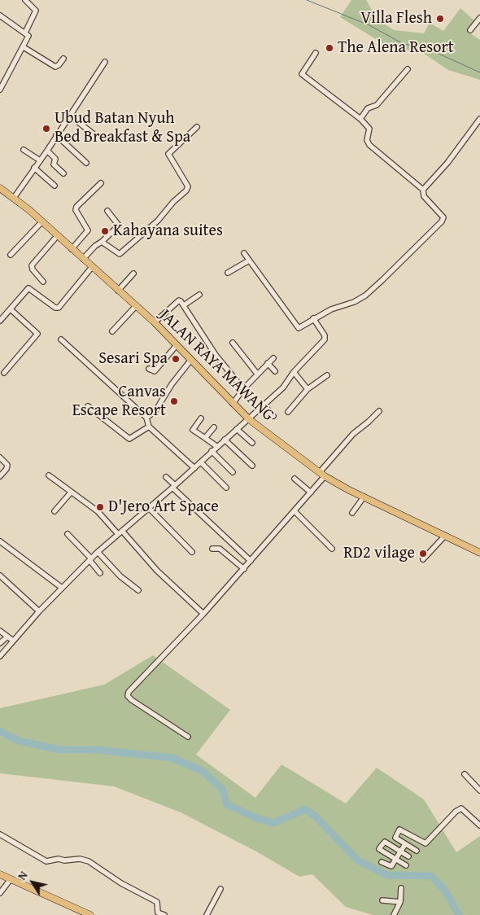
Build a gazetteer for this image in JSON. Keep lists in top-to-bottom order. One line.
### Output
{"streets":{"main road":["JALAN RAYA MAWANG"]},"places":["Villa Flesh","The Alena Resort","Ubud Batan Nyuh Bed Breakfast & Spa","Kahayana suites","Sesari Spa","Canvas Escape Resort","D'Jero Art Space","RD2 vilage"],"north":"top left"}
